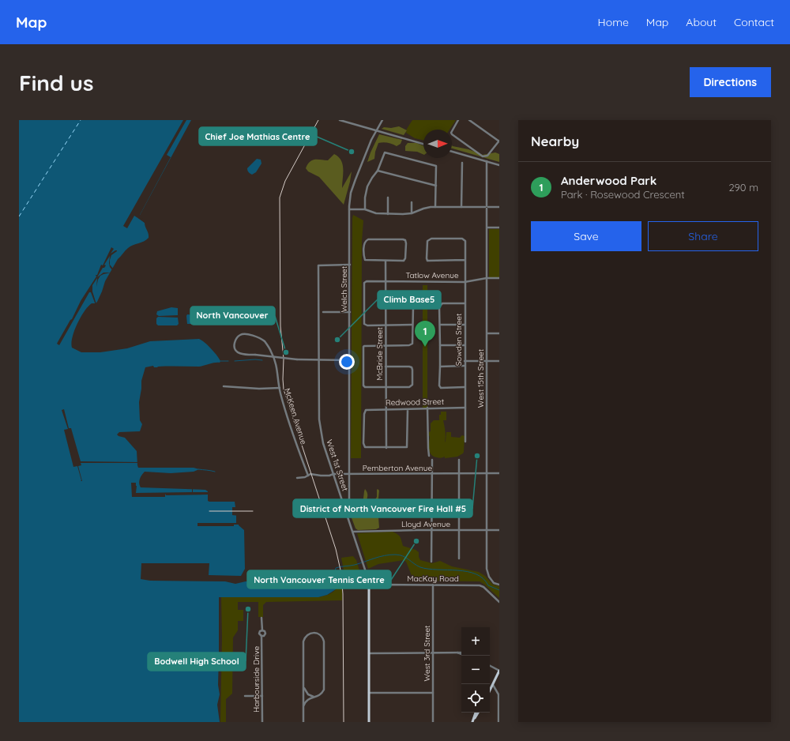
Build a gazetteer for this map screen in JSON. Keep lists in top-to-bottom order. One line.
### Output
{"streets":{"main road":["West 1st Street"],"street":["Tatlow Avenue","Welch Street","Sowden Street","McBride Street","West 15th Street","Redwood Street","McKeen Avenue","Pemberton Avenue","Lloyd Avenue","MacKay Road","West 3rd Street","Harbourside Drive"]},"crossings":[["Tatlow Avenue","Sowden Street"],["Tatlow Avenue","McBride Street"],["Tatlow Avenue","West 15th Street"],["Welch Street","West 1st Street"],["Welch Street","Pemberton Avenue"],["Sowden Street","Redwood Street"],["McBride Street","Redwood Street"],["West 15th Street","Pemberton Avenue"],["West 15th Street","Lloyd Avenue"],["McKeen Avenue","West 1st Street"],["McKeen Avenue","Pemberton Avenue"],["West 1st Street","Pemberton Avenue"],["West 1st Street","Lloyd Avenue"],["West 1st Street","MacKay Road"],["MacKay Road","West 3rd Street"]],"places":["Chief Joe Mathias Centre","Climb Base5","North Vancouver","District of North Vancouver Fire Hall #5","North Vancouver Tennis Centre","Bodwell High School"],"north":"right","page":{"header":"Map","nav":["Home","Map","About","Contact"],"buttons":["Directions",["Save","Share"]],"title":"Find us","heading":"Nearby","list":[{"mark":"1","name":"Anderwood Park","note":"Park · Rosewood Crescent","value":"290 m"}],"pins":"1","map_buttons":["+","−"]}}
